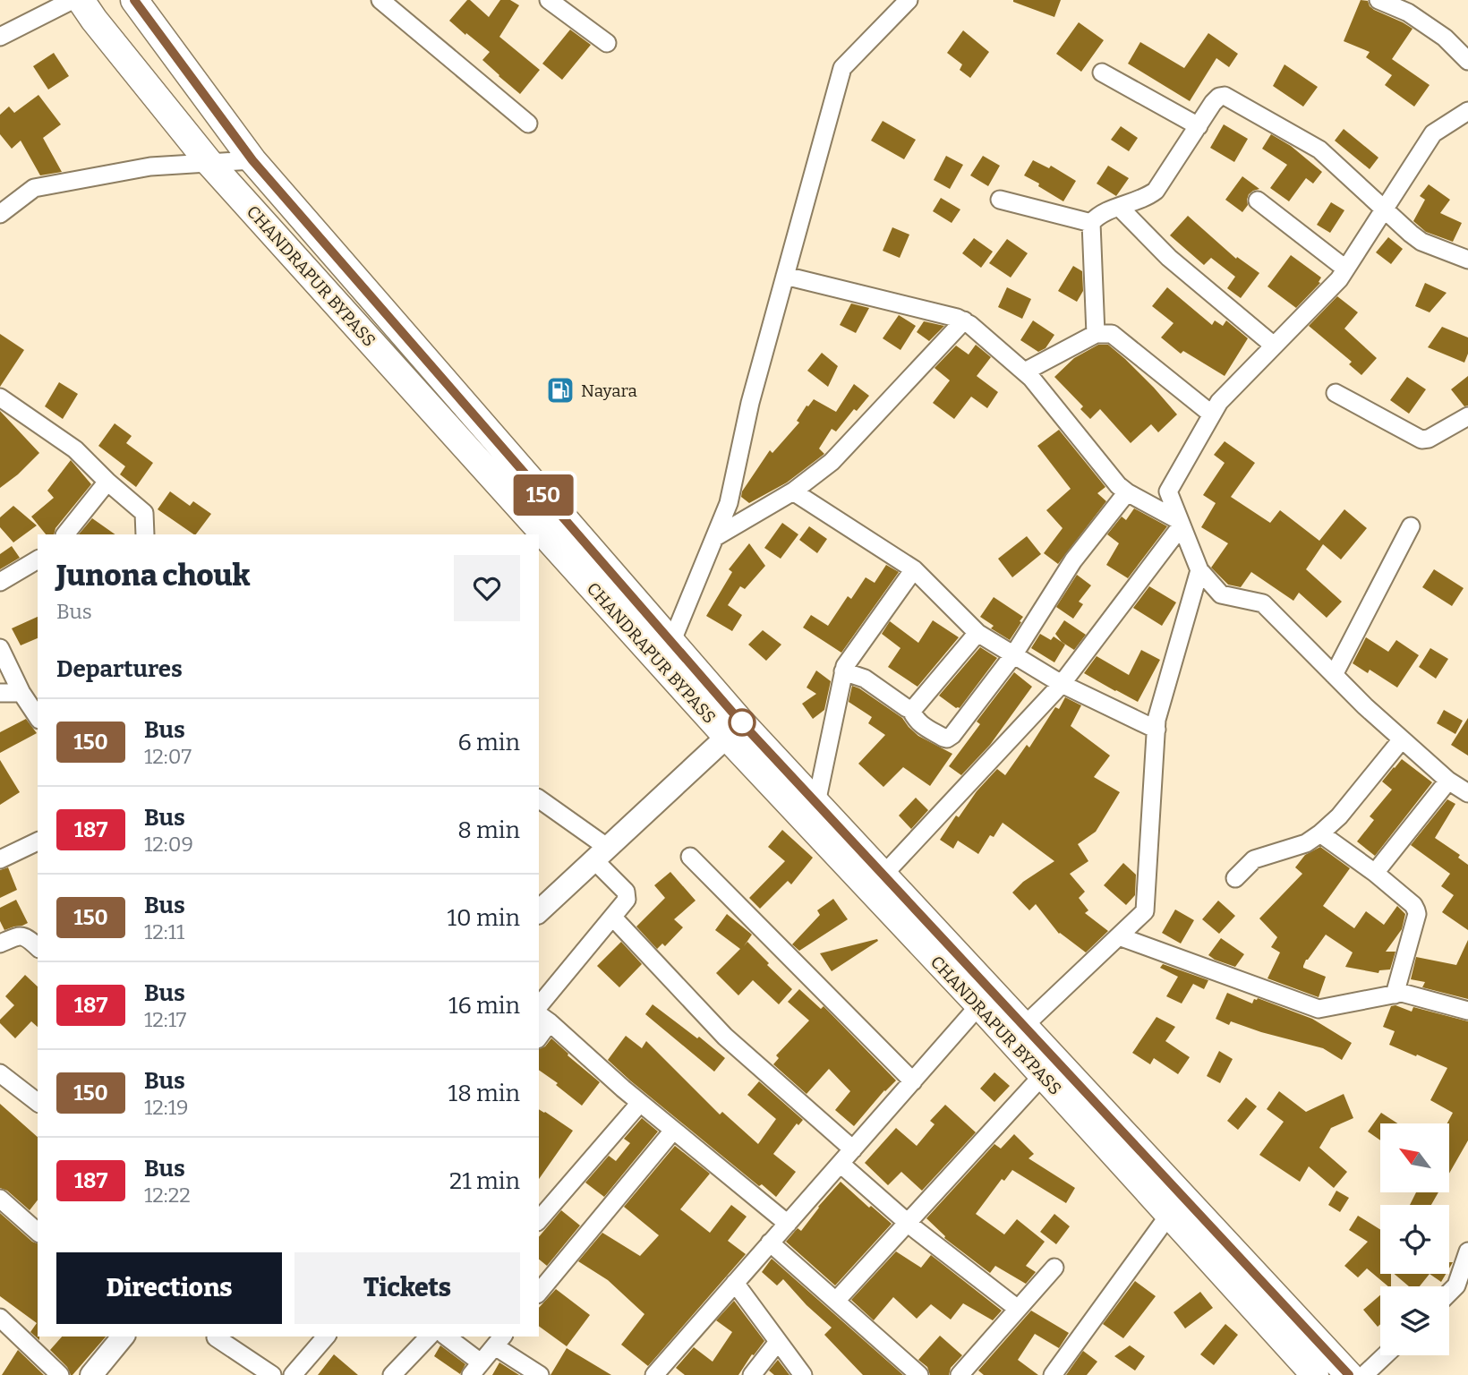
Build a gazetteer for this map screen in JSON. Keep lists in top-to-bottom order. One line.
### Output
{"streets":{"highway":["CHANDRAPUR BYPASS"]},"places":{"fuel station":["Nayara"]},"lines":["bus line 150"],"north":"top left","page":{"on_map":"150","heading":[["Junona chouk","Bus"],"Departures"],"list":[{"mark":"150","name":"Bus","note":"12:07","value":"6 min"},{"mark":"187","name":"Bus","note":"12:09","value":"8 min"},{"mark":"150","name":"Bus","note":"12:11","value":"10 min"},{"mark":"187","name":"Bus","note":"12:17","value":"16 min"},{"mark":"150","name":"Bus","note":"12:19","value":"18 min"},{"mark":"187","name":"Bus","note":"12:22","value":"21 min"}],"buttons":["Directions","Tickets"]}}
